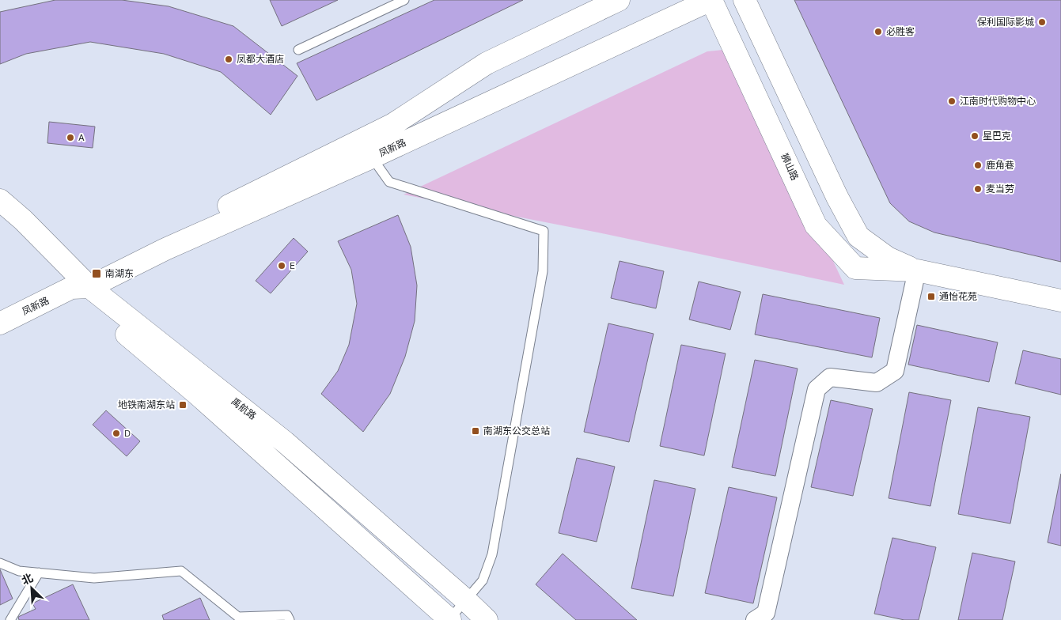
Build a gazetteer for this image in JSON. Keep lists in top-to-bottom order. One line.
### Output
{"streets":{"main road":["凤新路","狮山路","禹航路"]},"crossings":[["凤新路","狮山路"],["凤新路","禹航路"]],"places":{"other":["保利国际影城","必胜客","凤都大酒店","江南时代购物中心","星巴克","A","鹿角巷","麦当劳","E","D"],"transit":["南湖东","通怡花苑","地铁南湖东站","南湖东公交总站"]},"north":"top left"}
